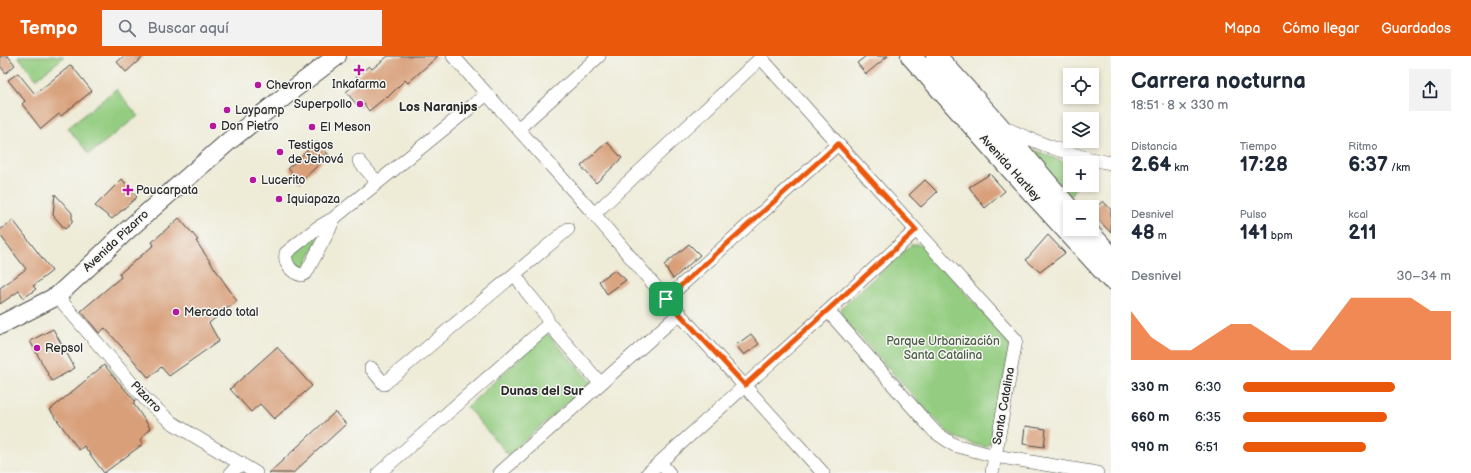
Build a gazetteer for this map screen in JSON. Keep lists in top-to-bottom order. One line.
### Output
{"streets":{"main road":["Avenida Hartley","Avenida Pizarro"],"street":["Pizarro","Santa Catalina"]},"crossings":[["Avenida Pizarro","Pizarro"]],"districts":["Los Naranjps","Dunas del Sur"],"parks":["Parque Urbanización Santa Catalina"],"places":{"health":["Inkafarma","Paucarpata"],"other":["Chevron","Superpollo","Laypamp","Don Pietro","El Meson","Testigos de Jehová","Lucerito","Iquiapaza","Mercado total","Repsol"]},"page":{"header":"Tempo","search":"Buscar aquí","nav":["Mapa","Cómo llegar","Guardados"],"heading":["Carrera nocturna","18:51 · 8 × 330 m"],"map_buttons":["+","−"],"stats":[["Distancia","2.64 km"],["Tiempo","17:28"],["Ritmo","6:37 /km"],["Desnivel","48 m"],["Pulso","141 bpm"],["kcal","211"]],"chart":["Desnivel","30–34 m"],"list":[{"name":"330 m","note":"6:30"},{"name":"660 m","note":"6:35"},{"name":"990 m","note":"6:51"}]}}
